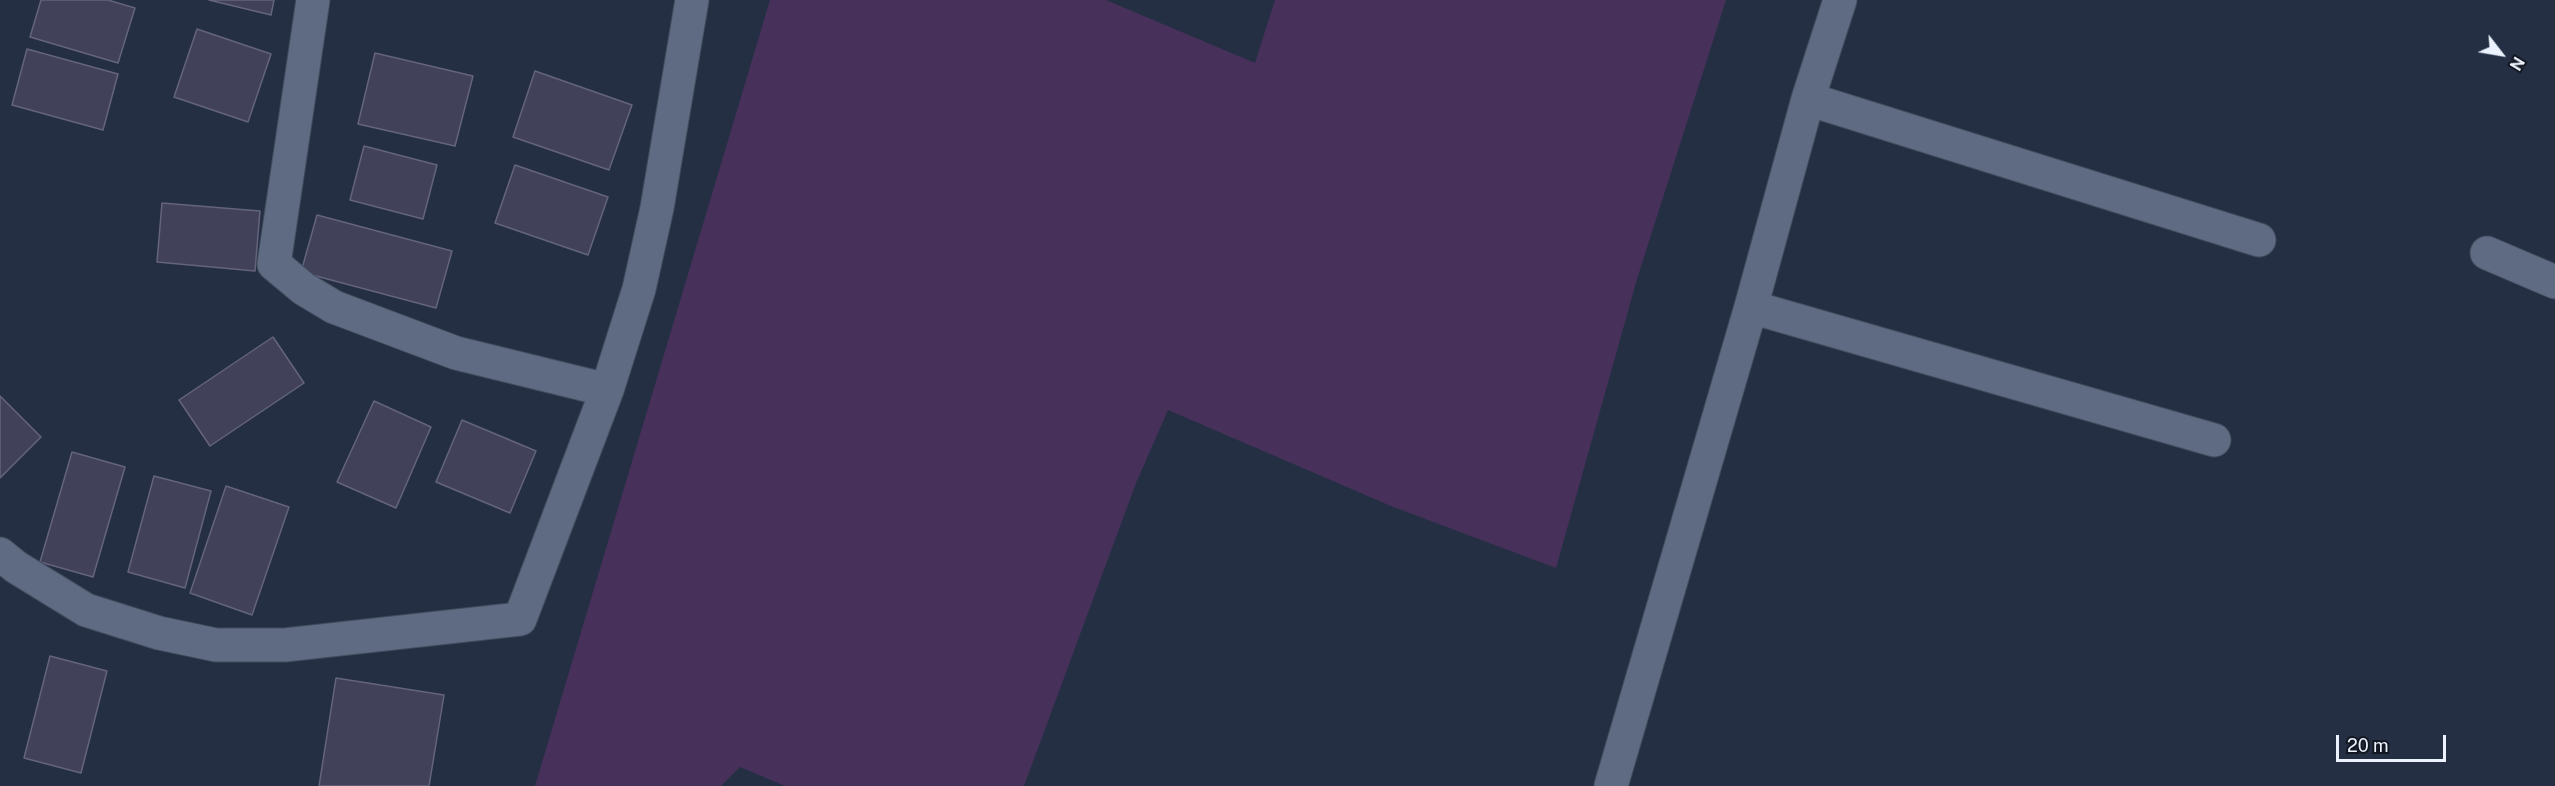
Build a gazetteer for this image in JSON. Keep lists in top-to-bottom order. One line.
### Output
{"scale_bar":"20 m","north":"bottom right"}
